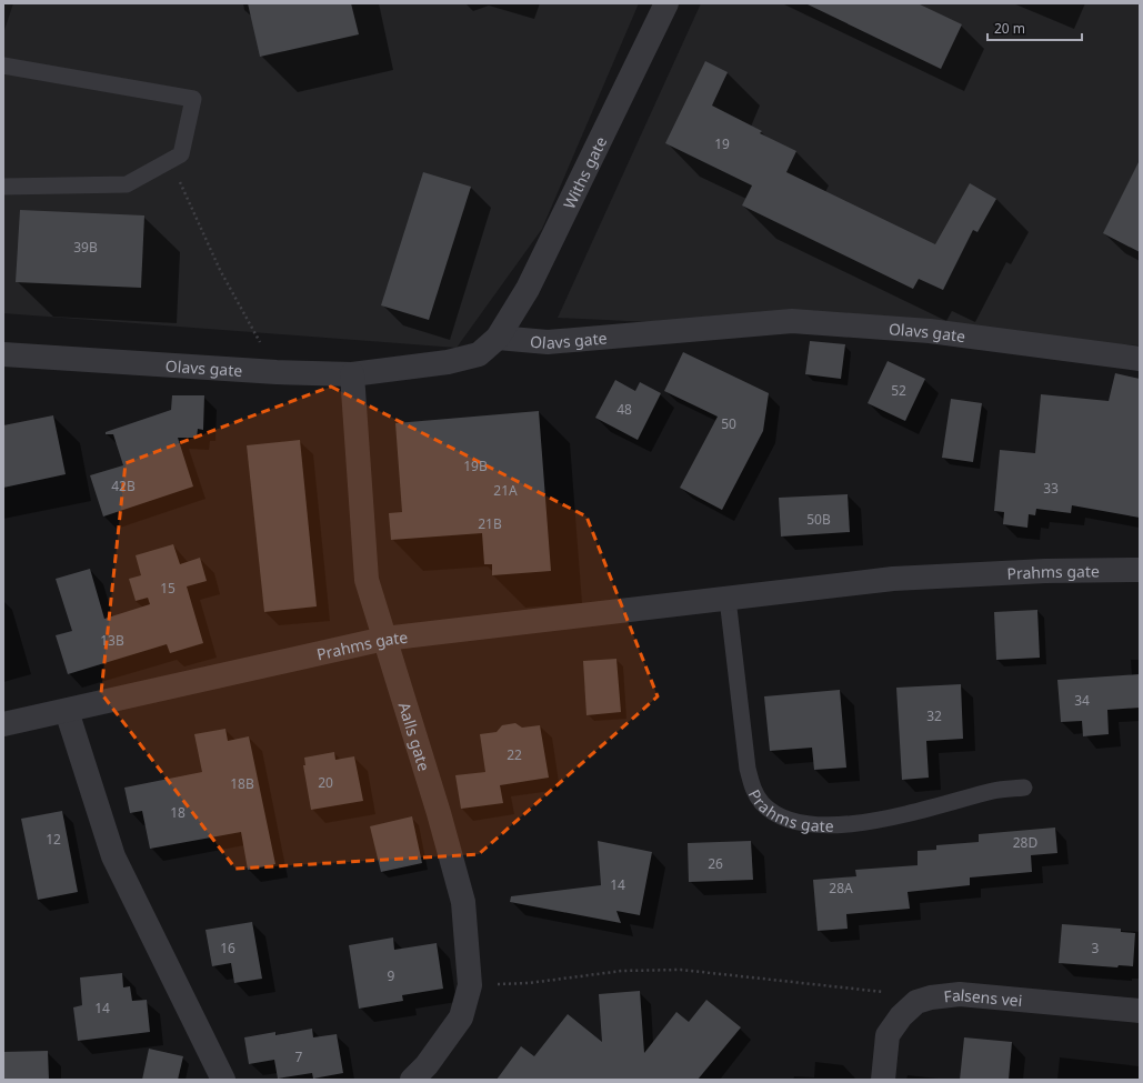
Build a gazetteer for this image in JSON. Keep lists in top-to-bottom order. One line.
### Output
{"streets":{"street":["Withs gate","Olavs gate","Prahms gate","Aalls gate","Falsens vei"]},"crossings":[["Withs gate","Olavs gate"],["Olavs gate","Aalls gate"],["Prahms gate","Aalls gate"]],"house_numbers":["19","39B","52","48","50","19B","42B","33","21A","50B","21B","15","13B","34","32","22","20","18B","18","12","28D","26","14","28A","16","3","9","14","7"],"scale_bar":"20 m"}
